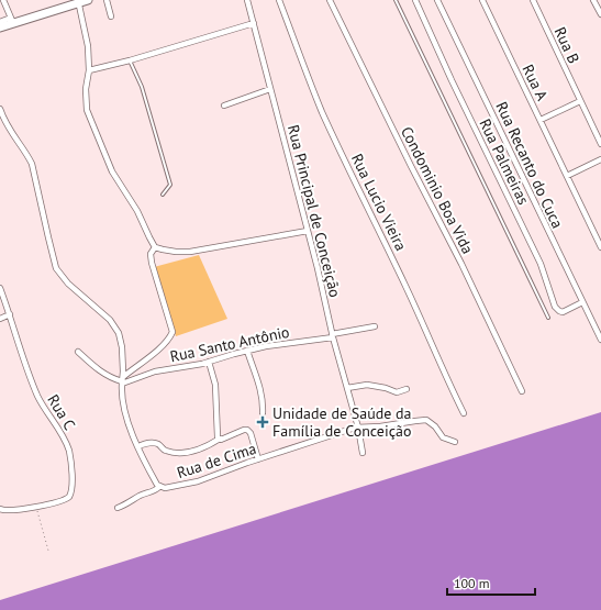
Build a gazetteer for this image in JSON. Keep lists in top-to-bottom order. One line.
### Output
{"streets":{"street":["Rua B","Rua A","Rua Palmeiras","Rua Recanto do Cuca","Condominio Boa Vida","Rua Lucio Vieira","Rua Principal de Conceição","Rua Santo Antônio","Rua C","Rua de Cima"]},"crossings":[["Rua Palmeiras","Rua Recanto do Cuca"],["Rua Principal de Conceição","Rua Santo Antônio"],["Rua Principal de Conceição","Rua de Cima"],["Rua Santo Antônio","Rua de Cima"]],"places":{"health":["Unidade de Saúde da Família de Conceição"]},"scale_bar":"100 m"}
